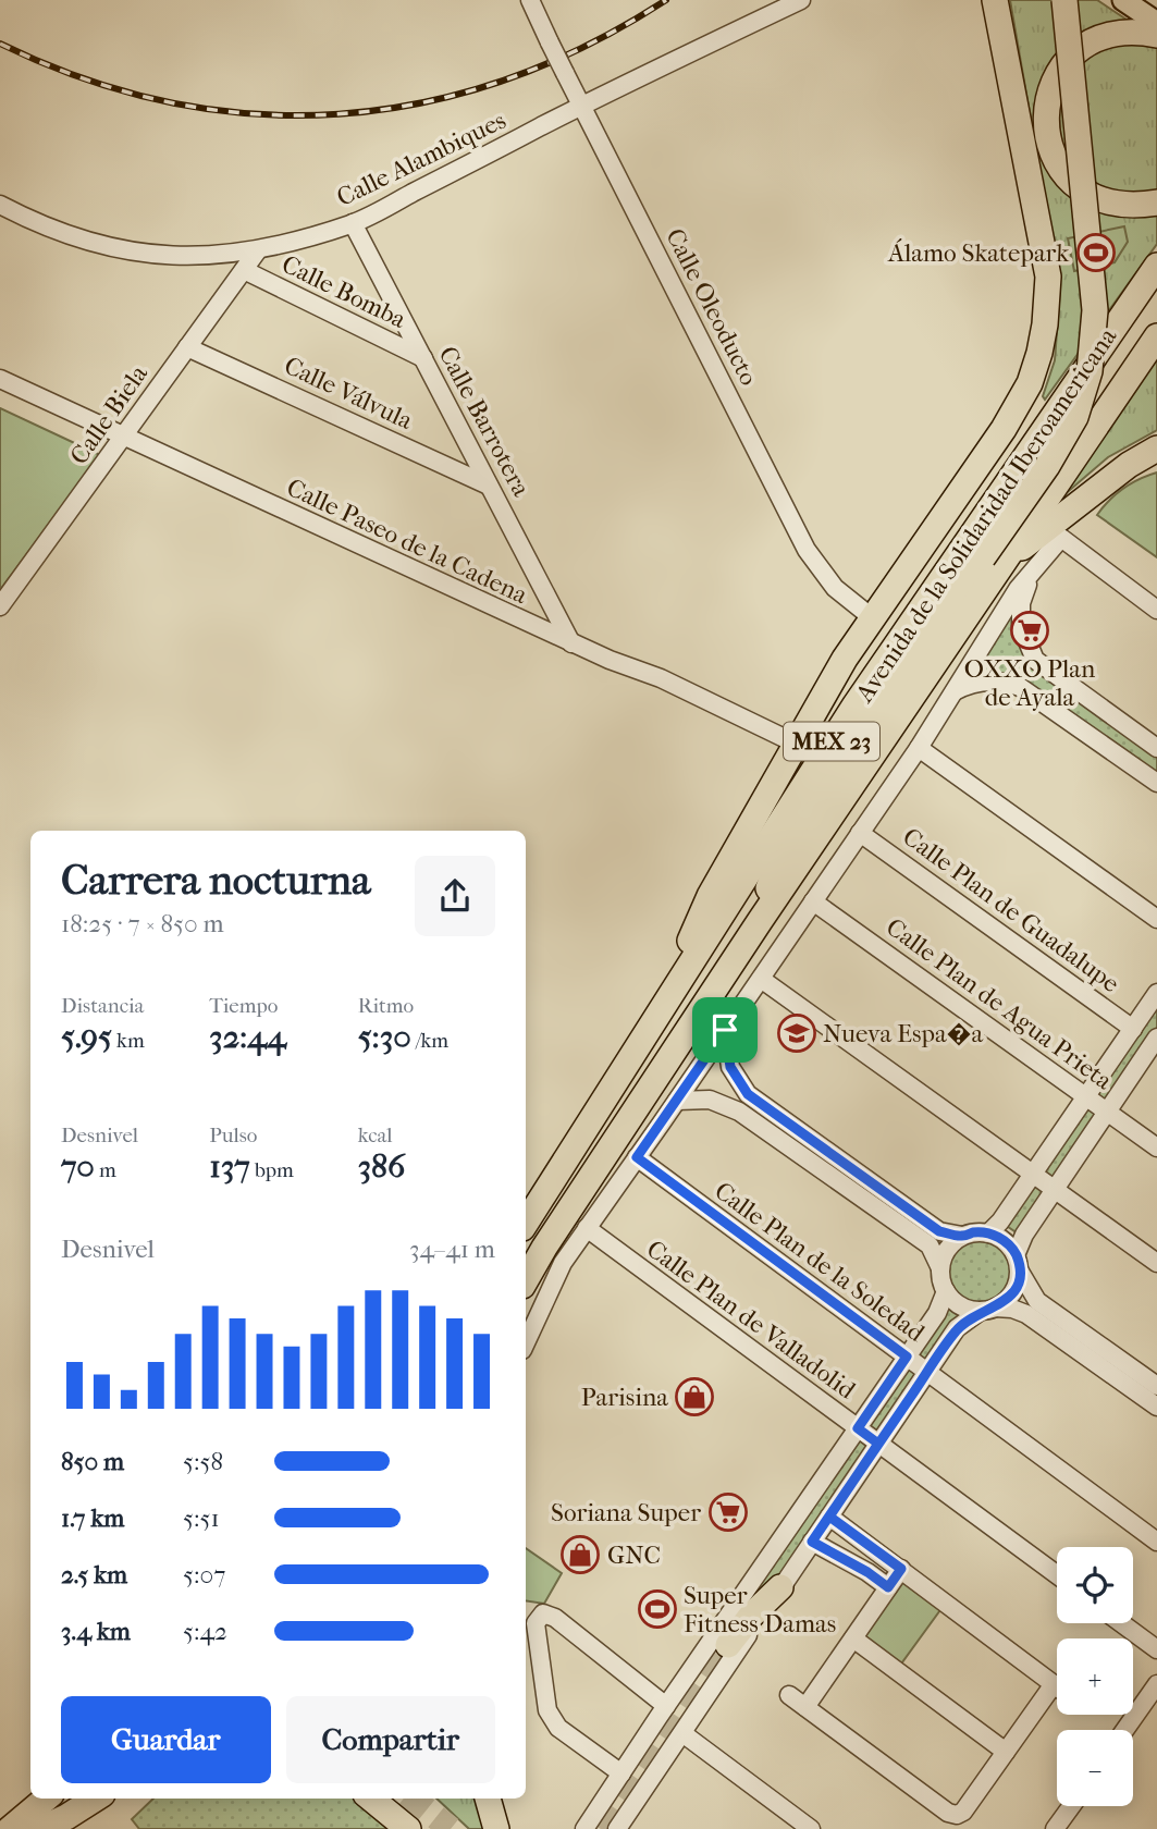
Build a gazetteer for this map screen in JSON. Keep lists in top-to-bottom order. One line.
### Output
{"streets":{"highway":["Avenida de la Solidaridad Iberoamericana","MEX 23"],"street":["Calle Alambiques","Calle Bomba","Calle Oleoducto","Calle Válvula","Calle Biela","Calle Barrotera","Calle Paseo de la Cadena","Calle Plan de Guadalupe","Calle Plan de Agua Prieta","Calle Plan de la Soledad","Calle Plan de Valladolid"]},"crossings":[["Calle Alambiques","Calle Oleoducto"],["Calle Alambiques","Calle Biela"],["Calle Alambiques","Calle Barrotera"],["Calle Bomba","Calle Biela"],["Calle Bomba","Calle Barrotera"],["Calle Válvula","Calle Biela"],["Calle Válvula","Calle Barrotera"],["Calle Biela","Calle Paseo de la Cadena"],["Calle Barrotera","Calle Paseo de la Cadena"]],"places":{"sports":["Álamo Skatepark","Super Fitness Damas"],"supermarket":["OXXO Plan de Ayala","Soriana Super"],"school or university":["Nueva Espa�a"],"shop":["Parisina","GNC"]},"page":{"heading":["Carrera nocturna","18:25 · 7 × 850 m"],"stats":[["Distancia","5.95 km"],["Tiempo","32:44"],["Ritmo","5:30 /km"],["Desnivel","70 m"],["Pulso","137 bpm"],["kcal","386"]],"chart":["Desnivel","34–41 m"],"list":[{"name":"850 m","note":"5:58"},{"name":"1.7 km","note":"5:51"},{"name":"2.5 km","note":"5:07"},{"name":"3.4 km","note":"5:42"}],"map_buttons":["+","−"],"buttons":["Guardar","Compartir"]}}
